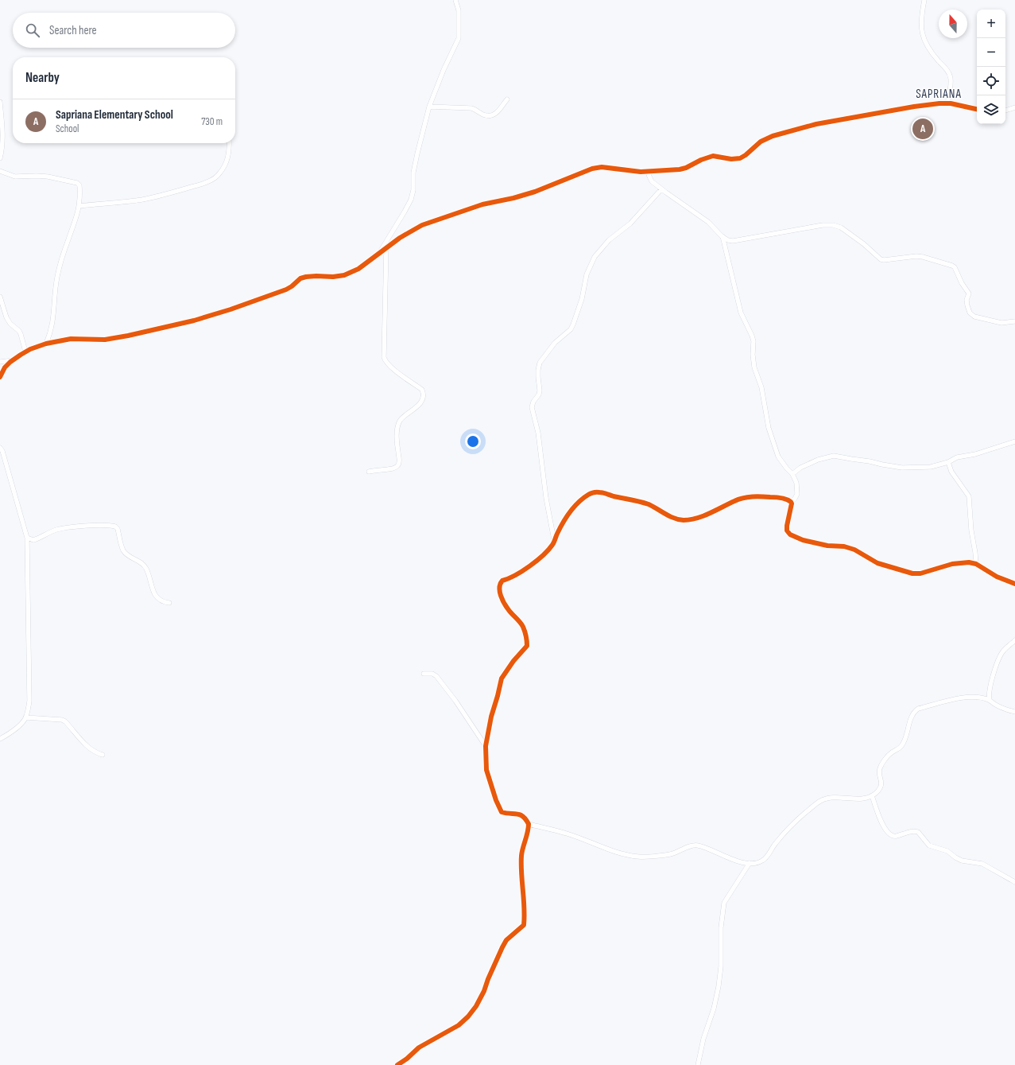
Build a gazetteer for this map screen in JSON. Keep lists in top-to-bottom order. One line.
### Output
{"districts":["SAPRIANA"],"north":"top","page":{"map_buttons":["+","−"],"search":"Search here","heading":"Nearby","list":[{"mark":"A","name":"Sapriana Elementary School","note":"School","value":"730 m"}],"pins":"A"}}
